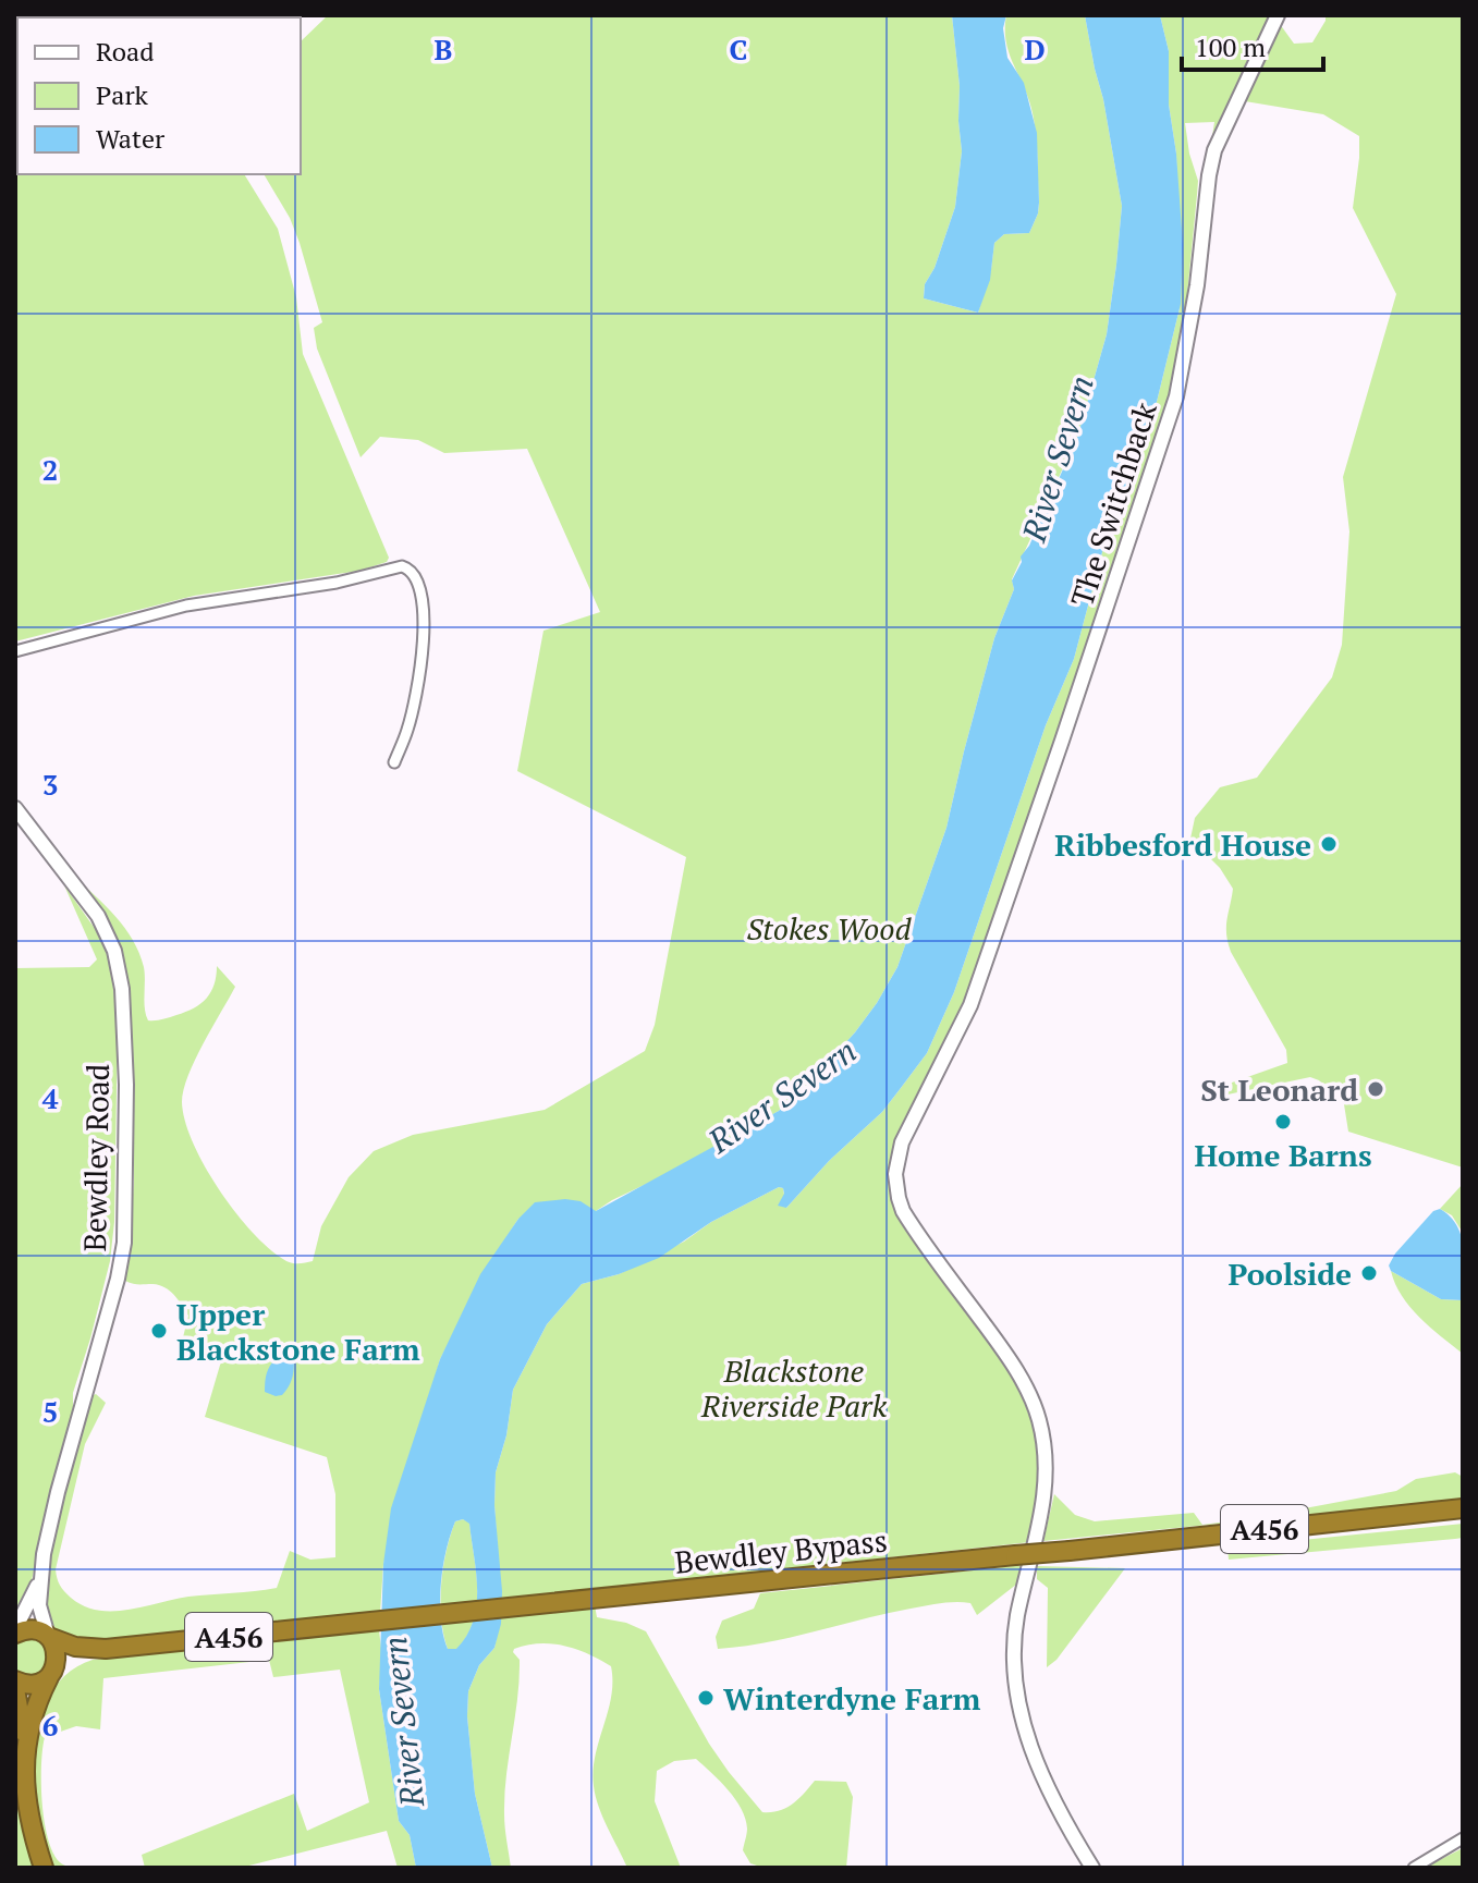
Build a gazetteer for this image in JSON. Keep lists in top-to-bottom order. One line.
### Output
{"streets":{"highway":["A456","Bewdley Bypass"],"main road":["The Switchback","Bewdley Road"]},"crossings":[["Bewdley Road","A456"],["Bewdley Road","Bewdley Bypass"],["A456","Bewdley Bypass"]],"water":["River Severn"],"parks":["Stokes Wood","Blackstone Riverside Park"],"places":["Ribbesford House","St Leonard","Home Barns","Poolside","Upper Blackstone Farm","Winterdyne Farm"],"legend":["Road","Park","Water"],"scale_bar":"100 m","grid":{"columns":["B","C","D"],"rows":["2","3","4","5","6"]}}
